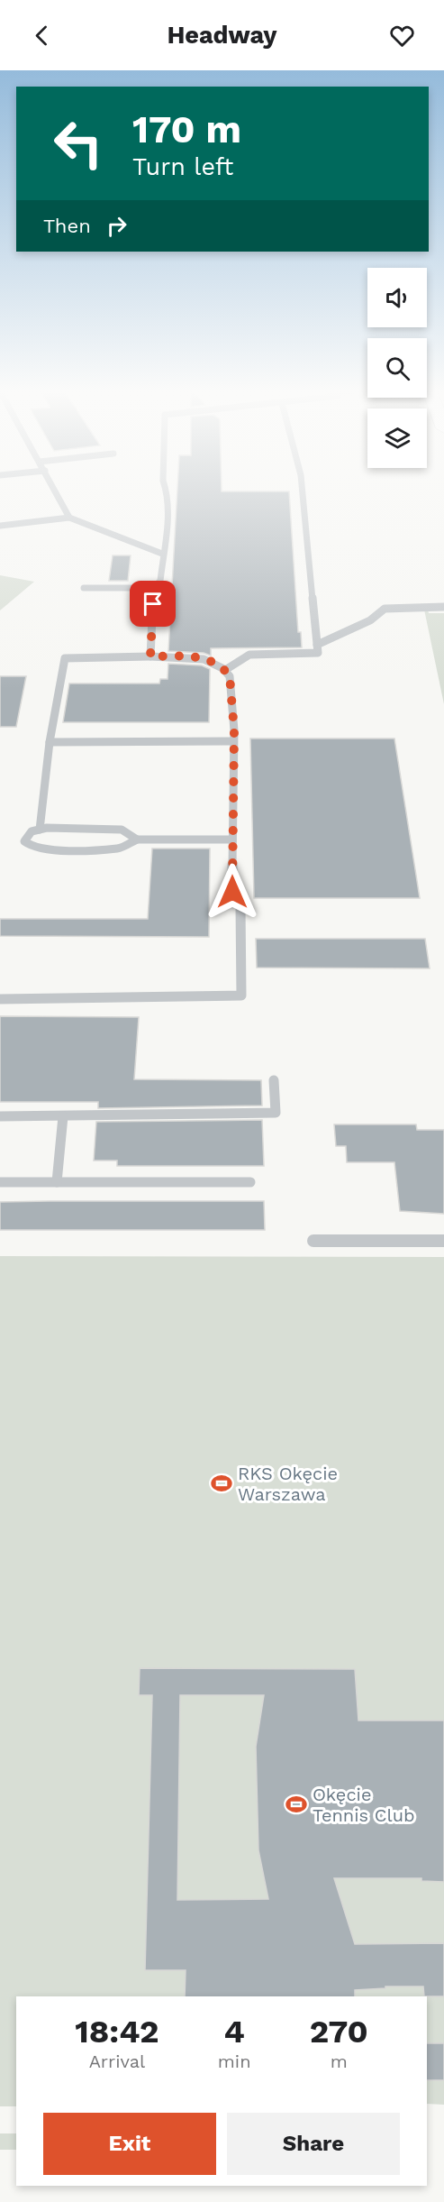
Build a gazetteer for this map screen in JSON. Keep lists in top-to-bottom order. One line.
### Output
{"places":{"sports":["RKS Okęcie Warszawa","Okęcie Tennis Club"]},"page":{"header":"Headway","turn":["170 m","Turn left"],"then":"Then","eta":["18:42","Arrival","4","min","270","m"],"buttons":["Exit","Share"]}}
